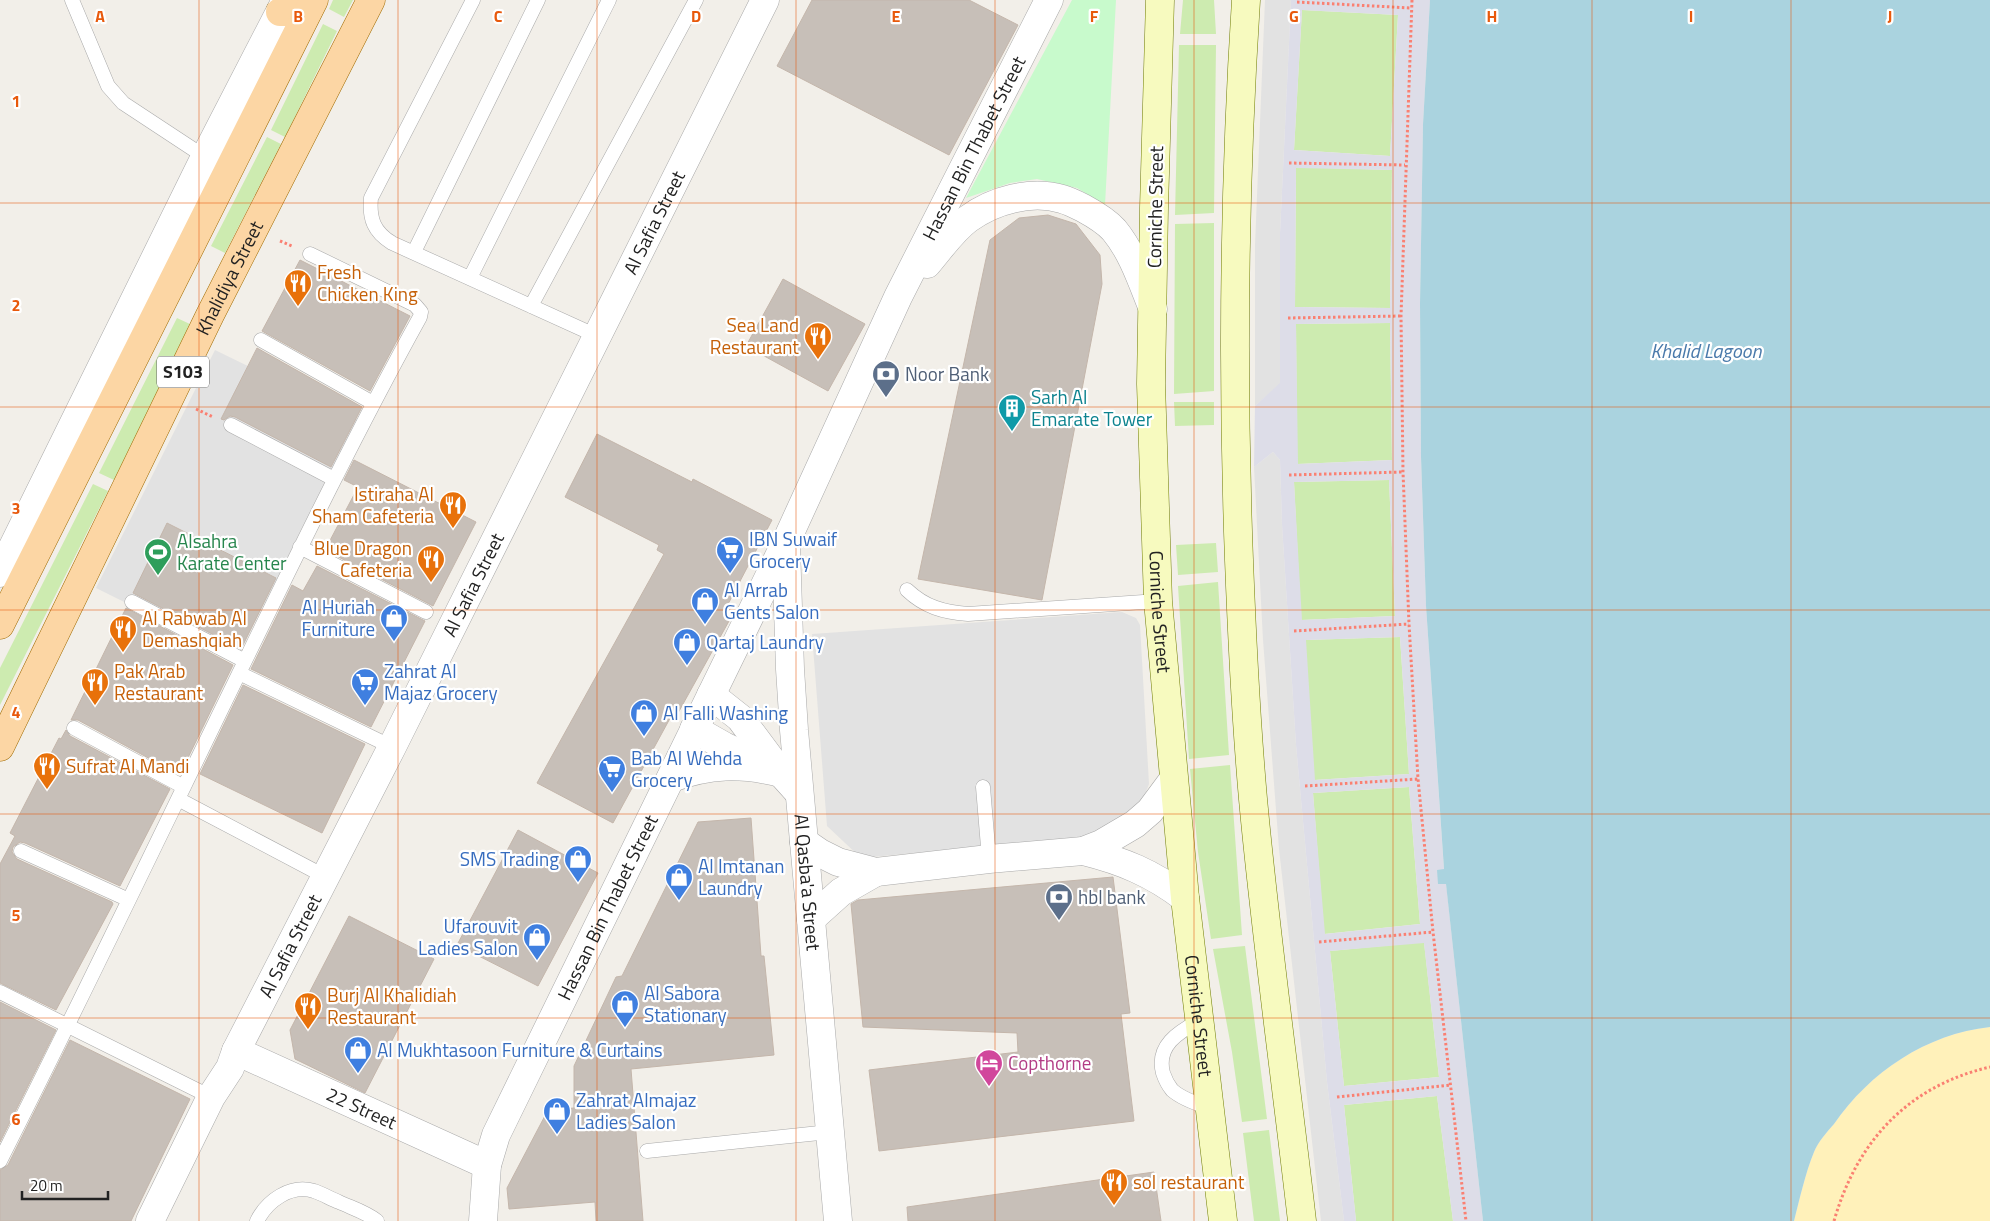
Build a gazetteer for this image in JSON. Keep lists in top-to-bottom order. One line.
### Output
{"streets":{"main road":["Corniche Street","Khalidiya Street","S103"],"street":["Hassan Bin Thabet Street","Al Safia Street","Al Qasba'a Street","22 Street"]},"crossings":[["Hassan Bin Thabet Street","Corniche Street"],["Hassan Bin Thabet Street","Al Qasba'a Street"],["Hassan Bin Thabet Street","22 Street"],["Al Safia Street","22 Street"]],"water":["Khalid Lagoon"],"places":{"restaurant":["Fresh Chicken King","Sea Land Restaurant","Istiraha Al Sham Cafeteria","Blue Dragon Cafeteria","Al Rabwab Al Demashqiah","Pak Arab Restaurant","Sufrat Al Mandi","Burj Al Khalidiah Restaurant","sol restaurant"],"bank":["Noor Bank","hbl bank"],"building":["Sarh Al Emarate Tower"],"supermarket":["IBN Suwaif Grocery","Zahrat Al Majaz Grocery","Bab Al Wehda Grocery"],"sports":["Alsahra Karate Center"],"shop":["Al Arrab Gents Salon","Al Huriah Furniture","Qartaj Laundry","Al Falli Washing","SMS Trading","Al Imtanan Laundry","Ufarouvit Ladies Salon","Al Sabora Stationary","Al Mukhtasoon Furniture & Curtains","Zahrat Almajaz Ladies Salon"],"hotel":["Copthorne"]},"scale_bar":"20 m","grid":{"columns":["A","B","C","D","E","F","G","H","I","J"],"rows":["1","2","3","4","5","6"]}}
